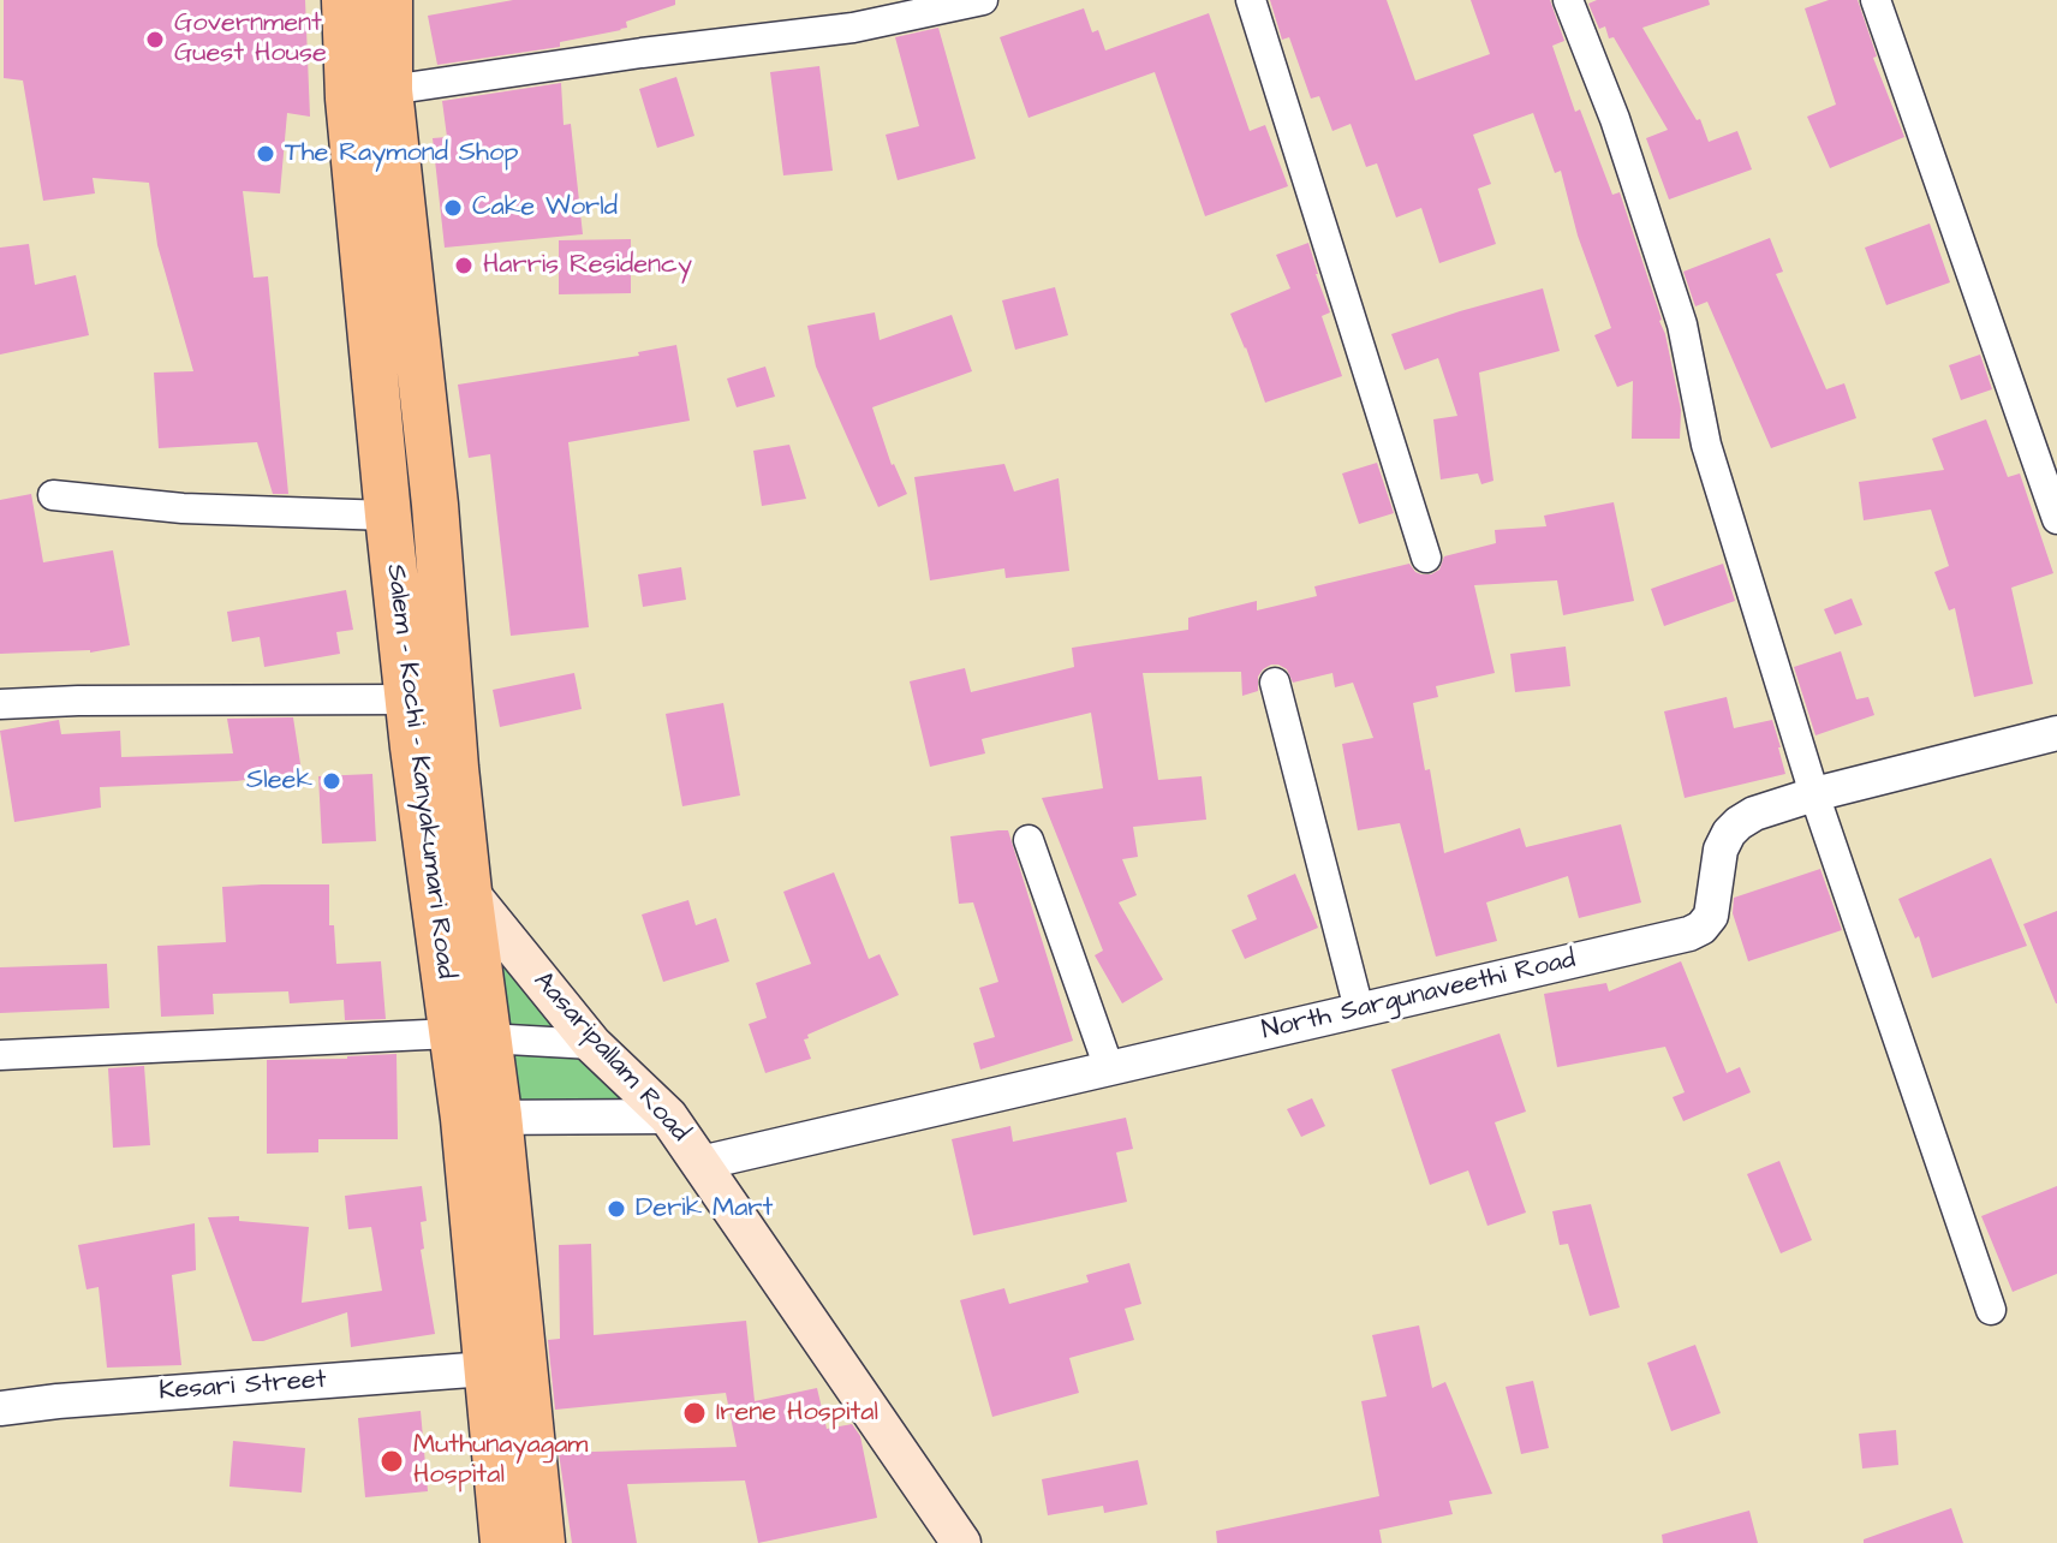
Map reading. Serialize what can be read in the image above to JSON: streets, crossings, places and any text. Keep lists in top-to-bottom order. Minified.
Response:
{"streets":{"highway":["Salem - Kochi - Kanyakumari Road"],"main road":["Aasaripallam Road"],"street":["North Sargunaveethi Road","Kesari Street"]},"crossings":[["Salem - Kochi - Kanyakumari Road","Aasaripallam Road"],["Salem - Kochi - Kanyakumari Road","Kesari Street"],["North Sargunaveethi Road","Aasaripallam Road"]],"places":["Government Guest House","The Raymond Shop","Cake World","Harris Residency","Sleek","Derik Mart","Irene Hospital","Muthunayagam Hospital"]}
